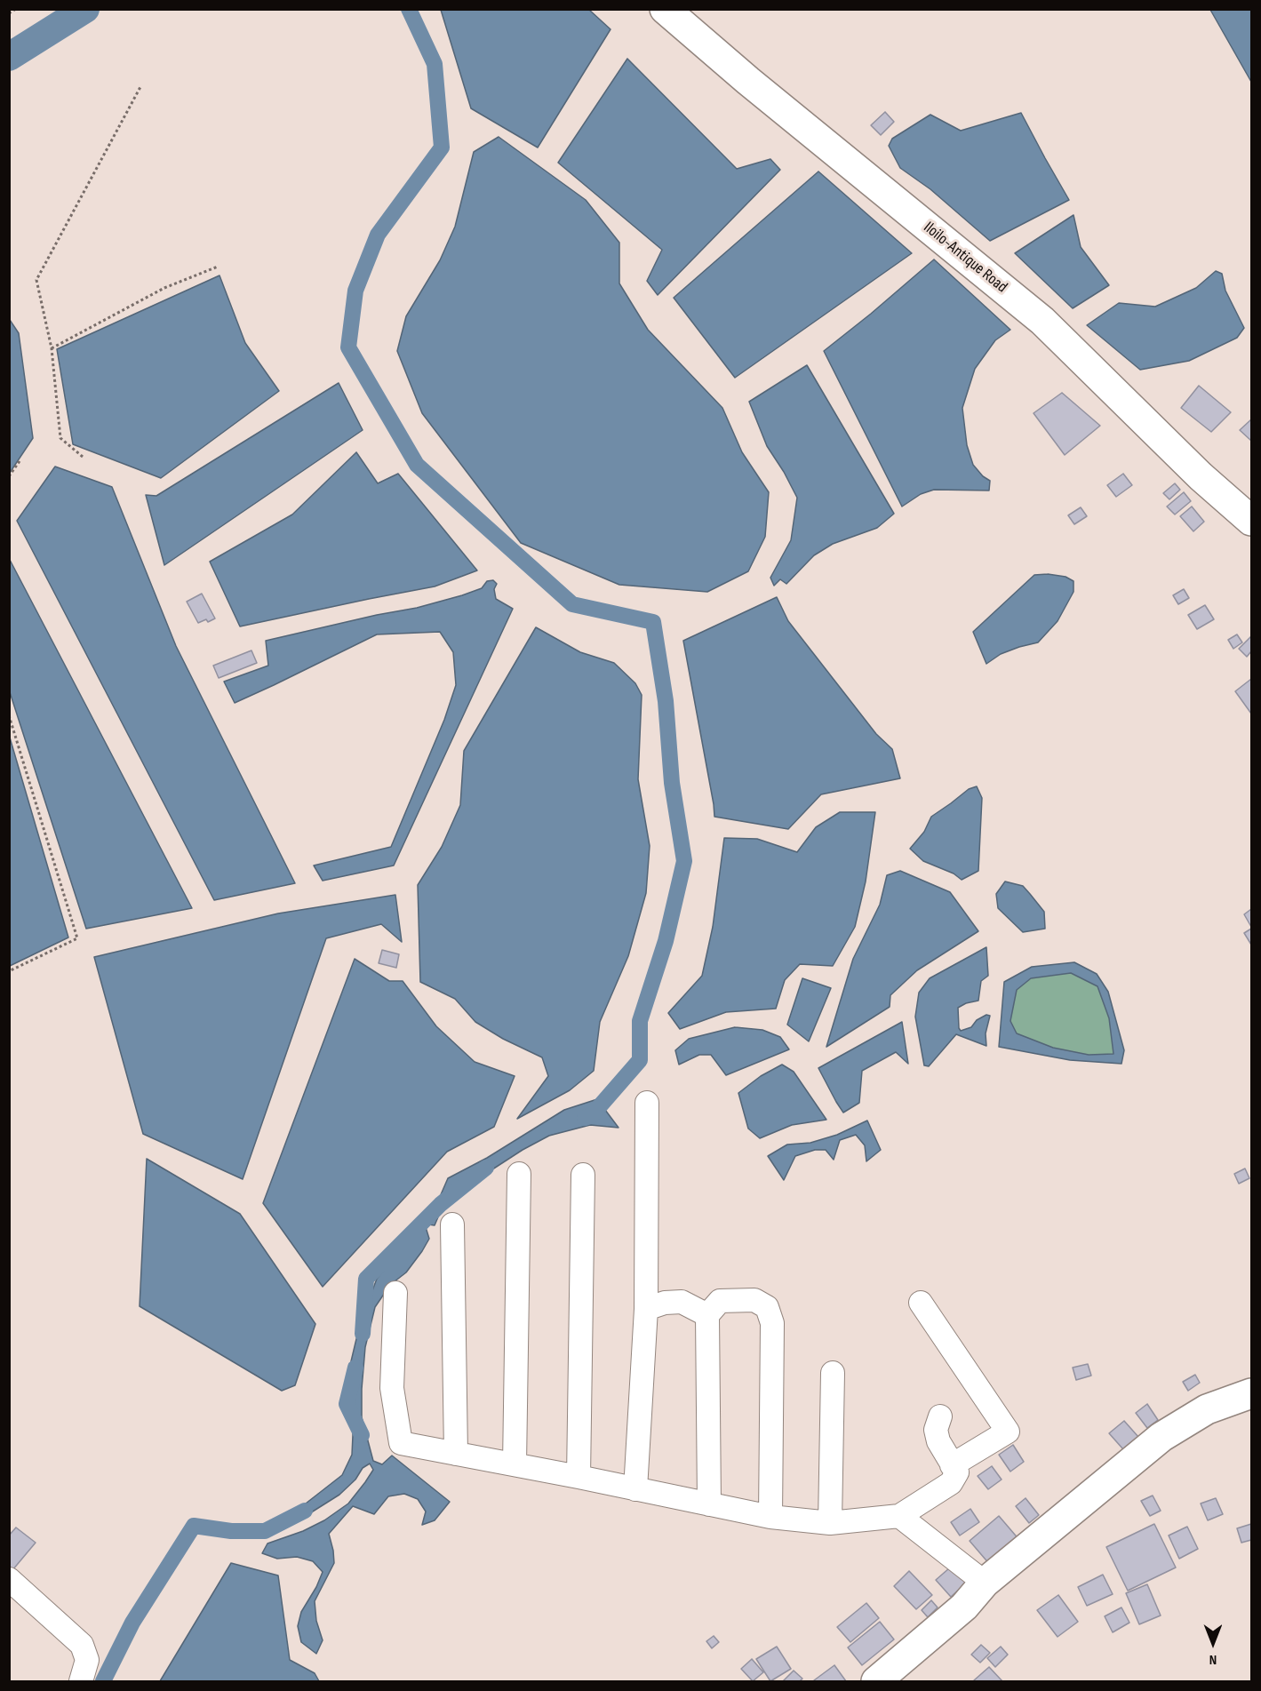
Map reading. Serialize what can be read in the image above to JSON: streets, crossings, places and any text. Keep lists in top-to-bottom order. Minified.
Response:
{"streets":{"main road":["Iloilo-Antique Road"]},"north":"bottom"}
